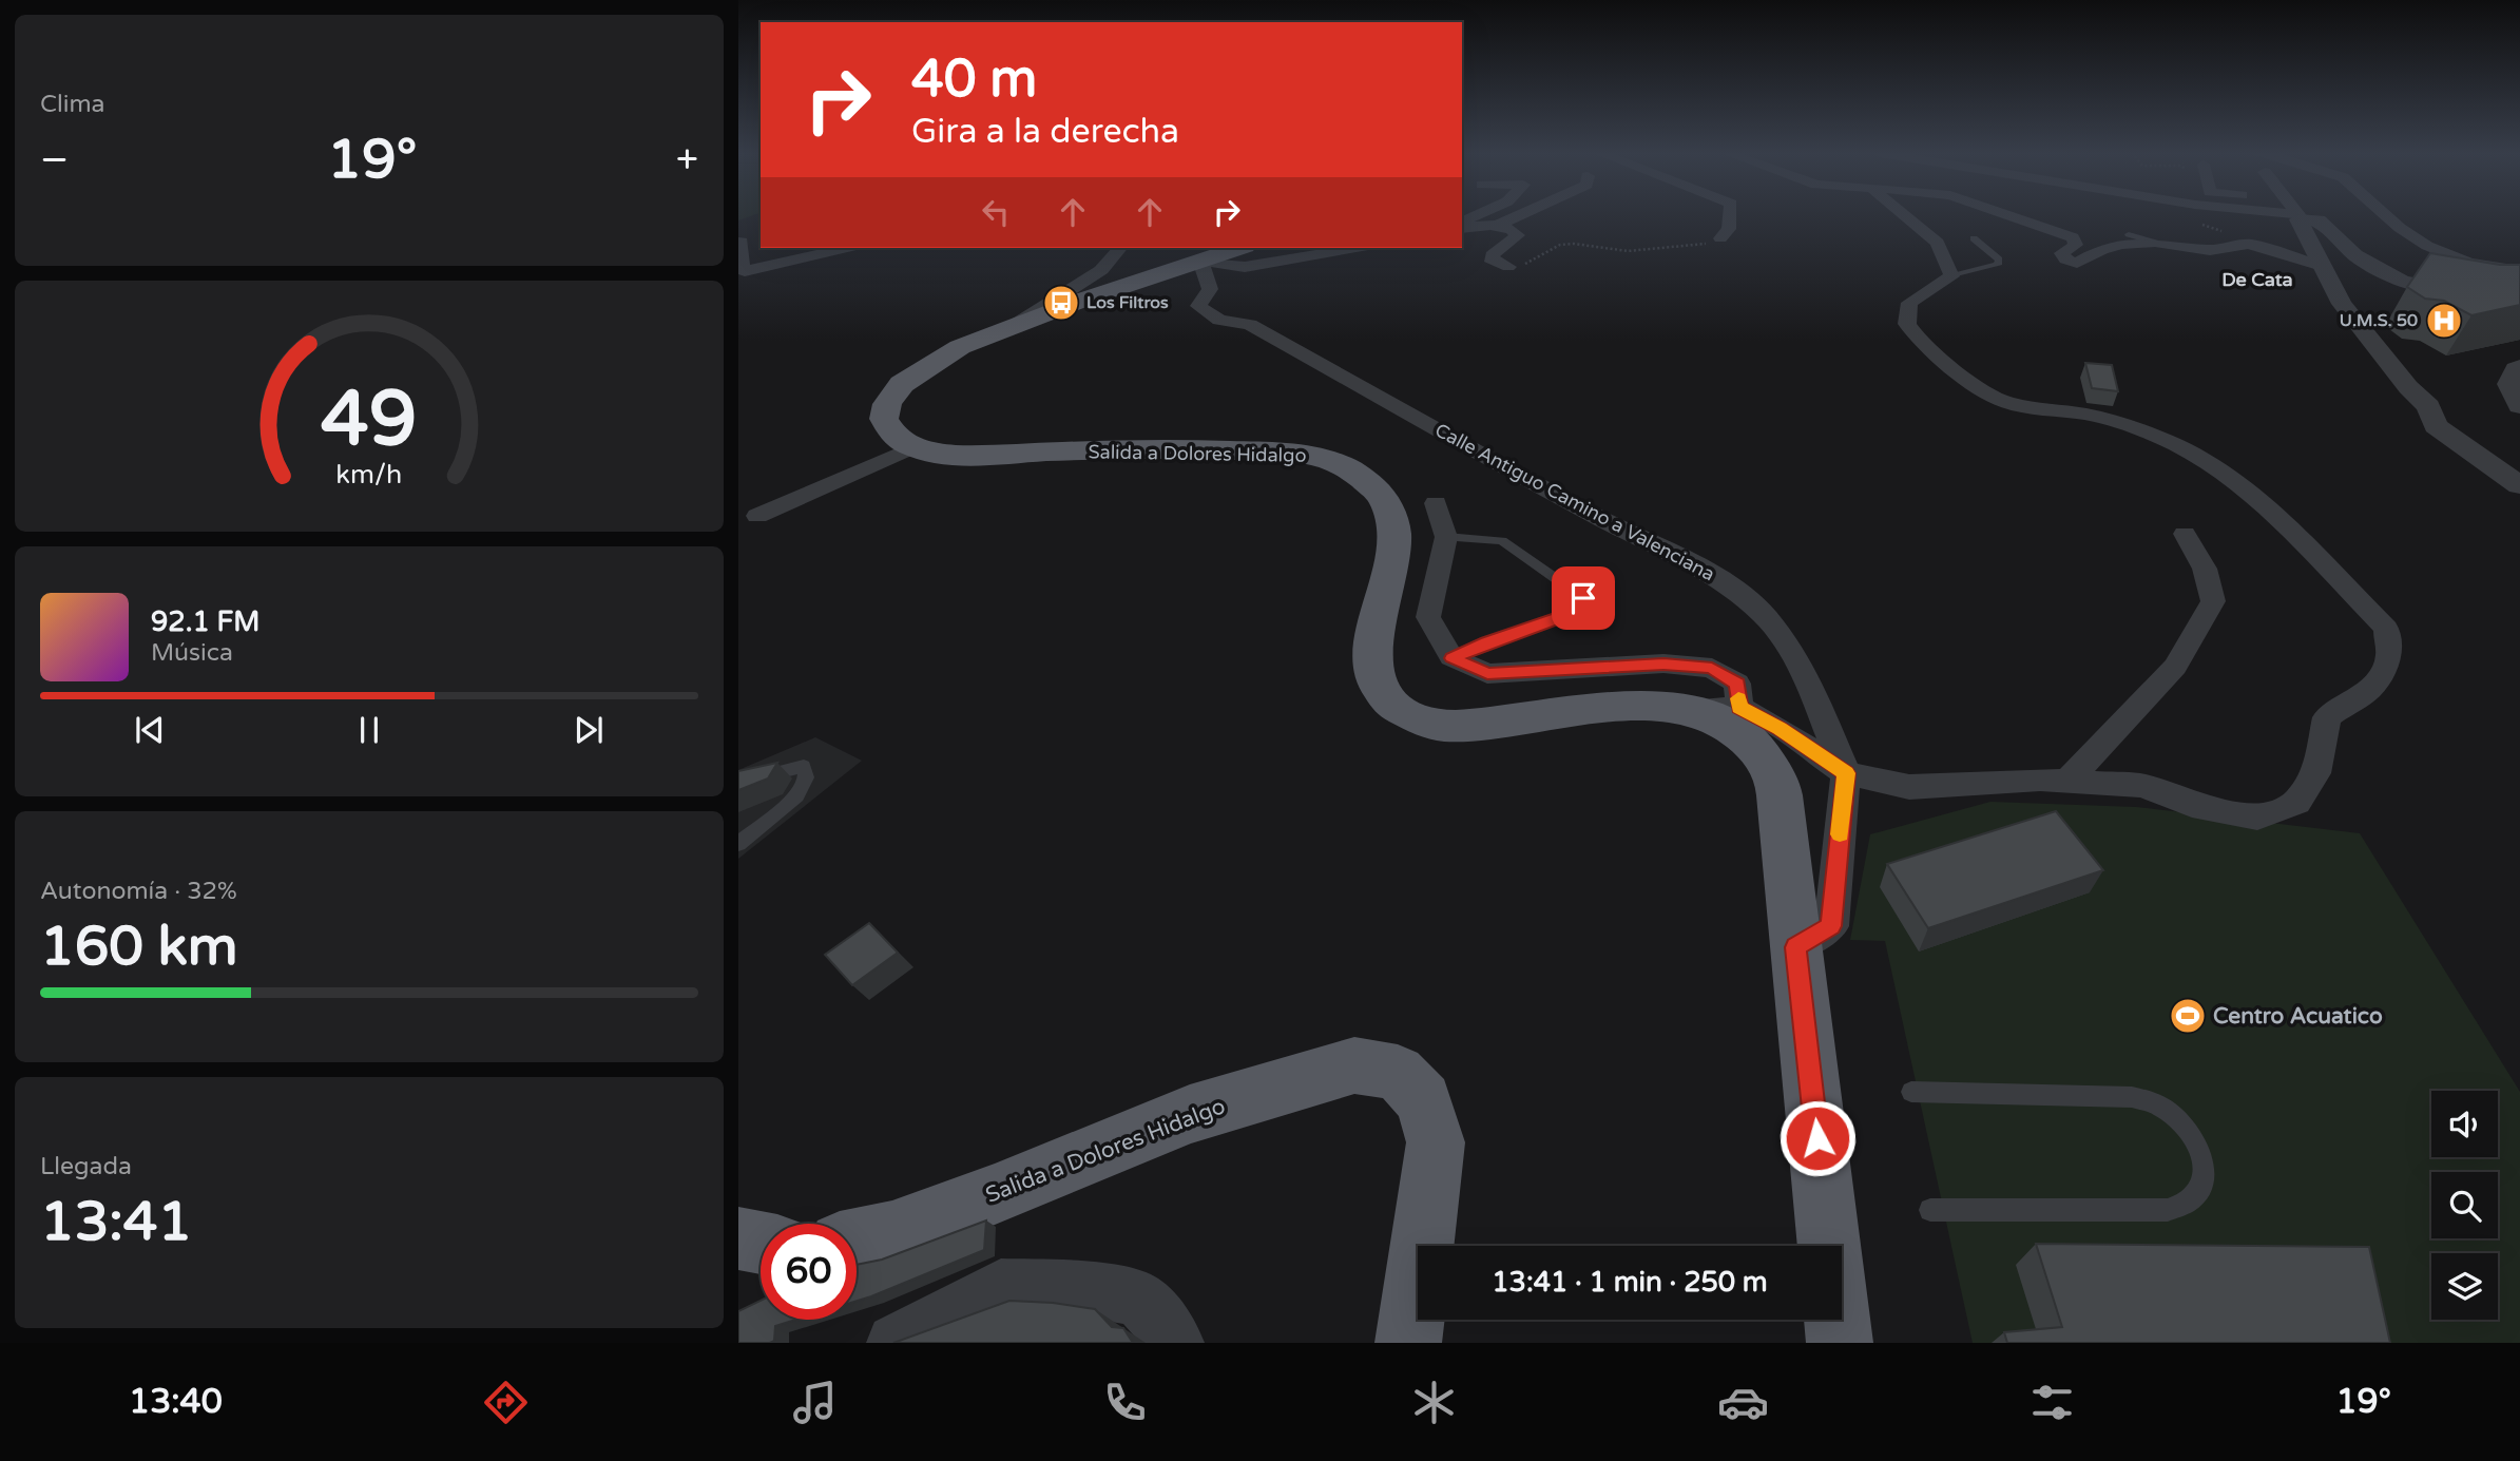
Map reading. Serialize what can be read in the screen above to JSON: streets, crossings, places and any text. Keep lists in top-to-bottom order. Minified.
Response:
{"streets":{"main road":["Salida a Dolores Hidalgo"],"street":["Calle Antiguo Camino a Valenciana"]},"crossings":[["Salida a Dolores Hidalgo","Calle Antiguo Camino a Valenciana"]],"districts":["De Cata"],"places":{"bus stop":["Los Filtros"],"hospital":["U.M.S. 50"],"sports":["Centro Acuatico"]},"page":{"tile":["Clima",["Autonomía · 32%","160 km"],["Llegada","13:41"]],"turn":["40 m","Gira a la derecha"],"heat":["−","19°","+"],"song":["92.1 FM","Música"],"limit":"60","trip":"13:41 · 1 min · 250 m","tabs":["13:40","19°"],"gauge":["49","km/h"]}}
